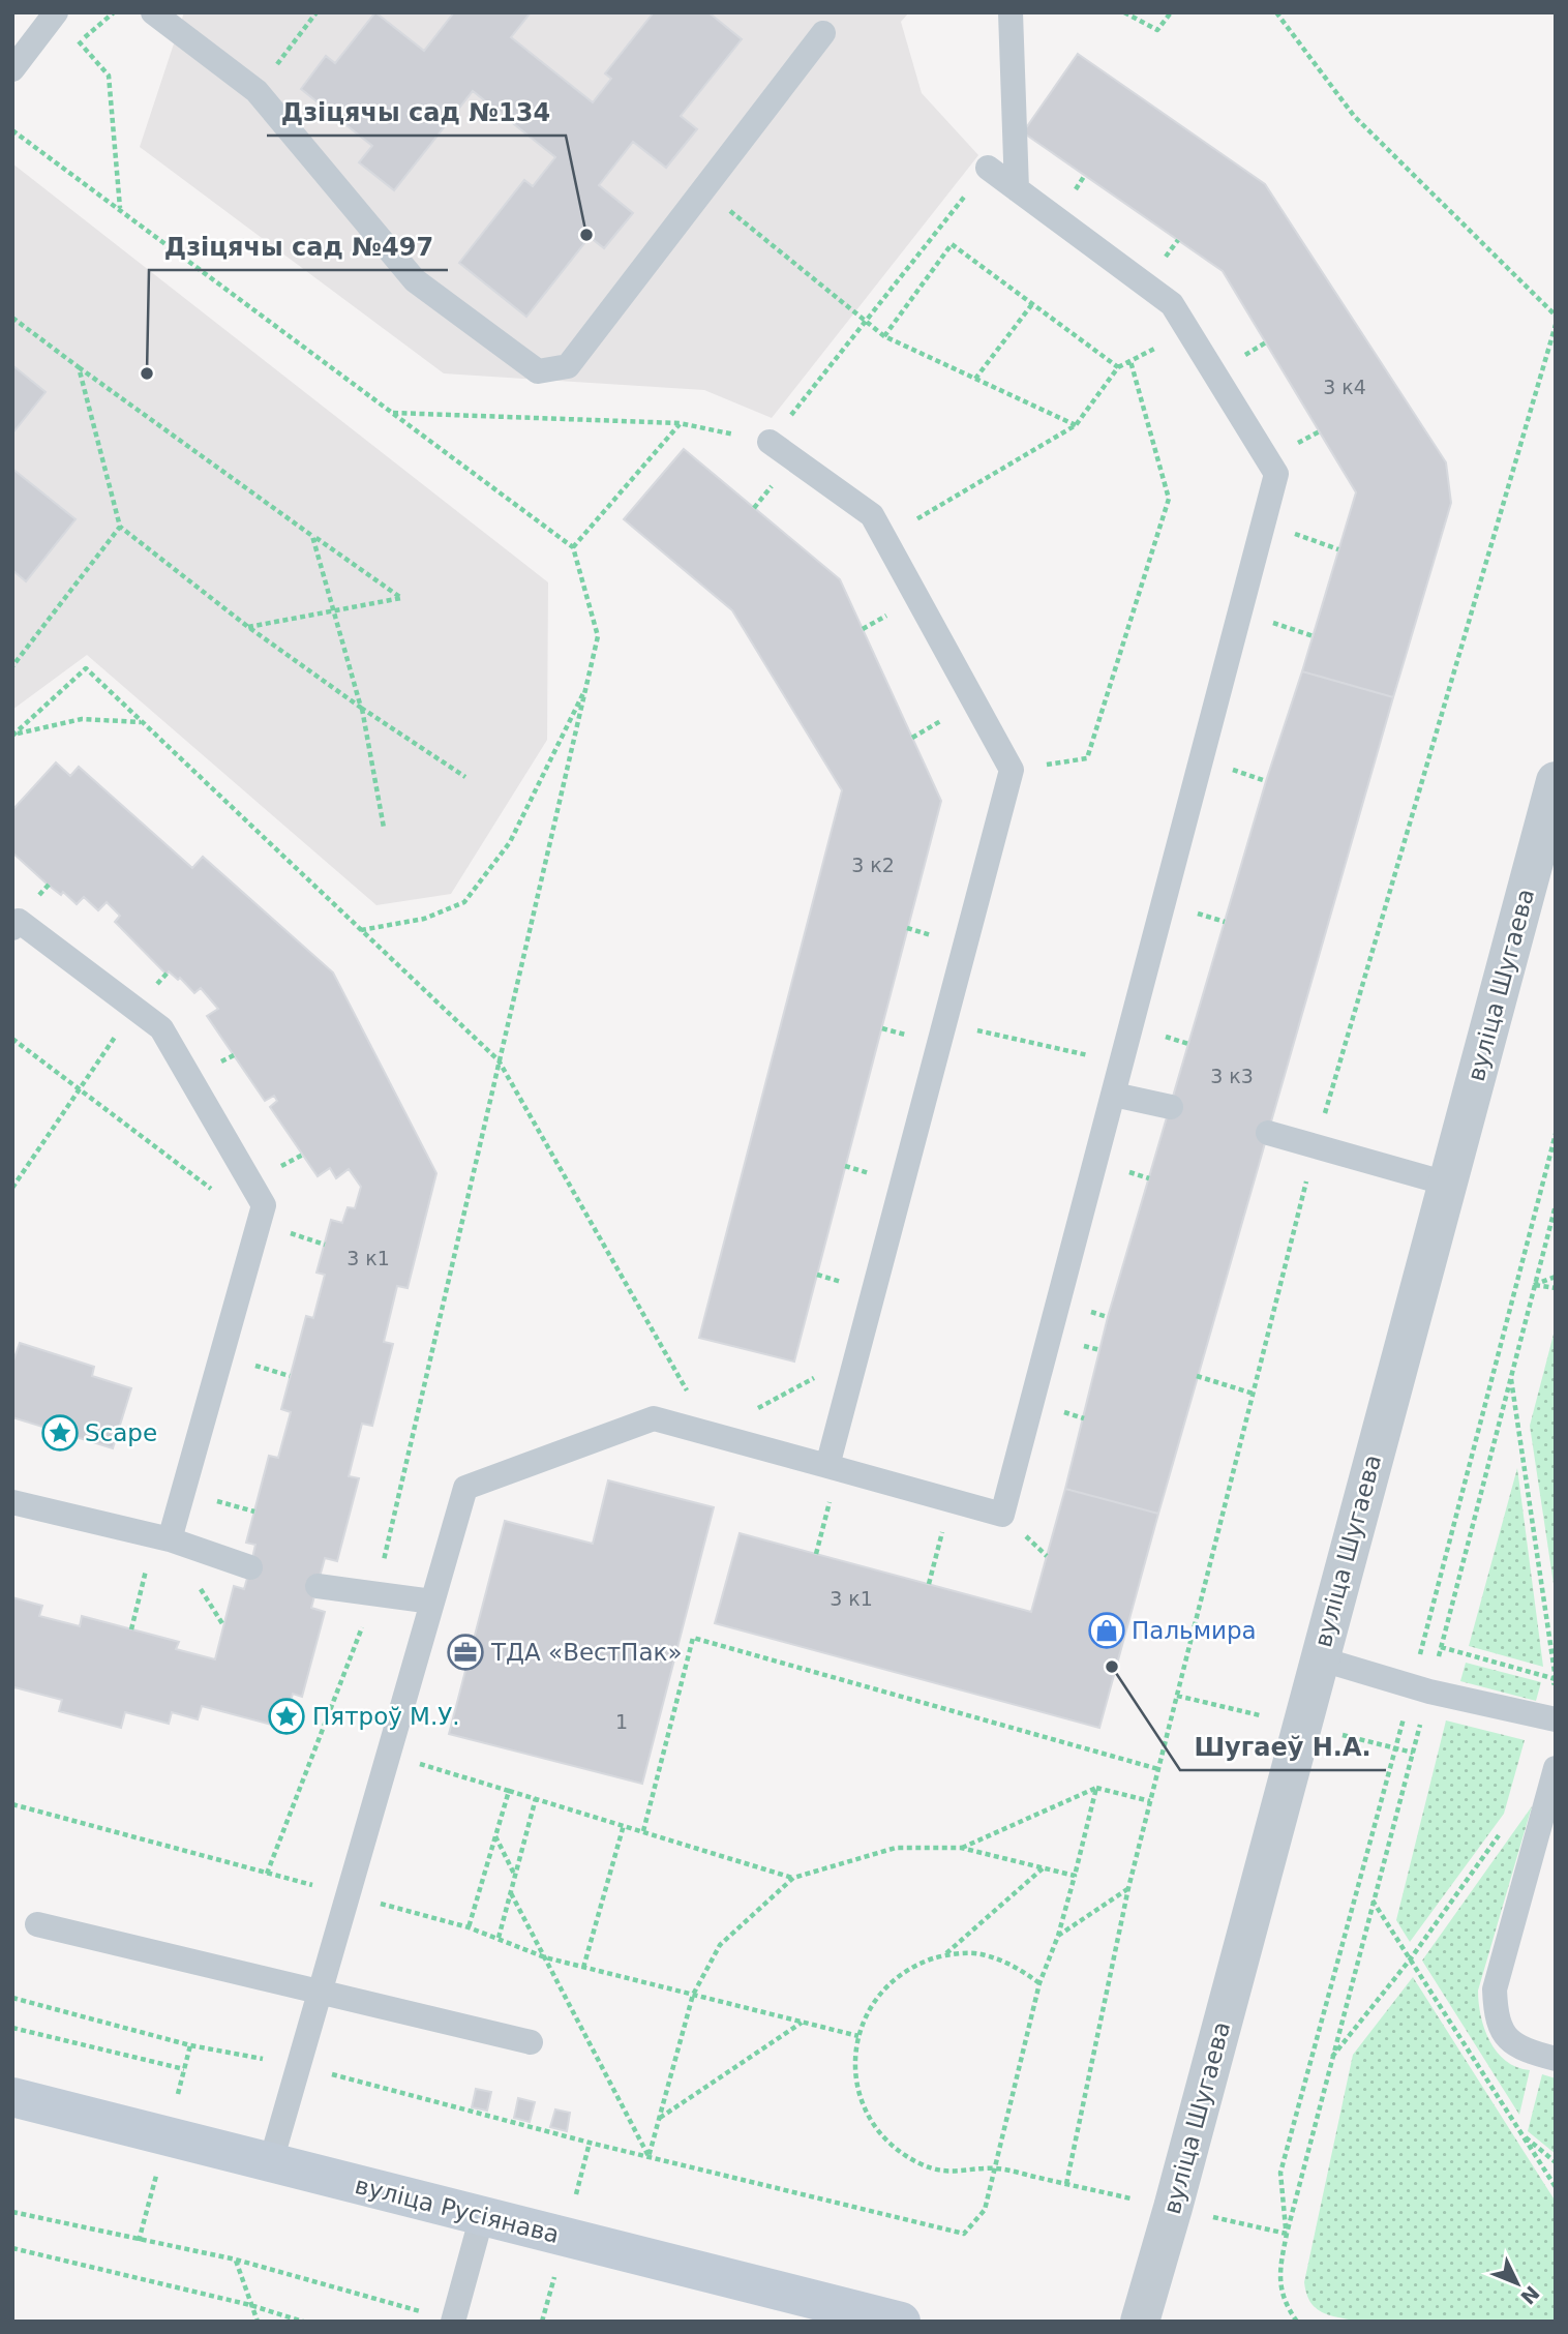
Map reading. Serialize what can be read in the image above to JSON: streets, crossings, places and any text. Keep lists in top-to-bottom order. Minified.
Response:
{"streets":{"main road":["вуліца Русіянава"],"street":["вуліца Шугаева"]},"places":{"other":["Дзіцячы сад №134","Дзіцячы сад №497","Шугаеў Н.А."],"place":["Scape","Пятроў М.У."],"shop":["Пальмира"],"office":["ТДА «ВестПак»"]},"house_numbers":["3 к4","3 к2","3 к3","3 к1","3 к1","1"],"north":"bottom right"}
